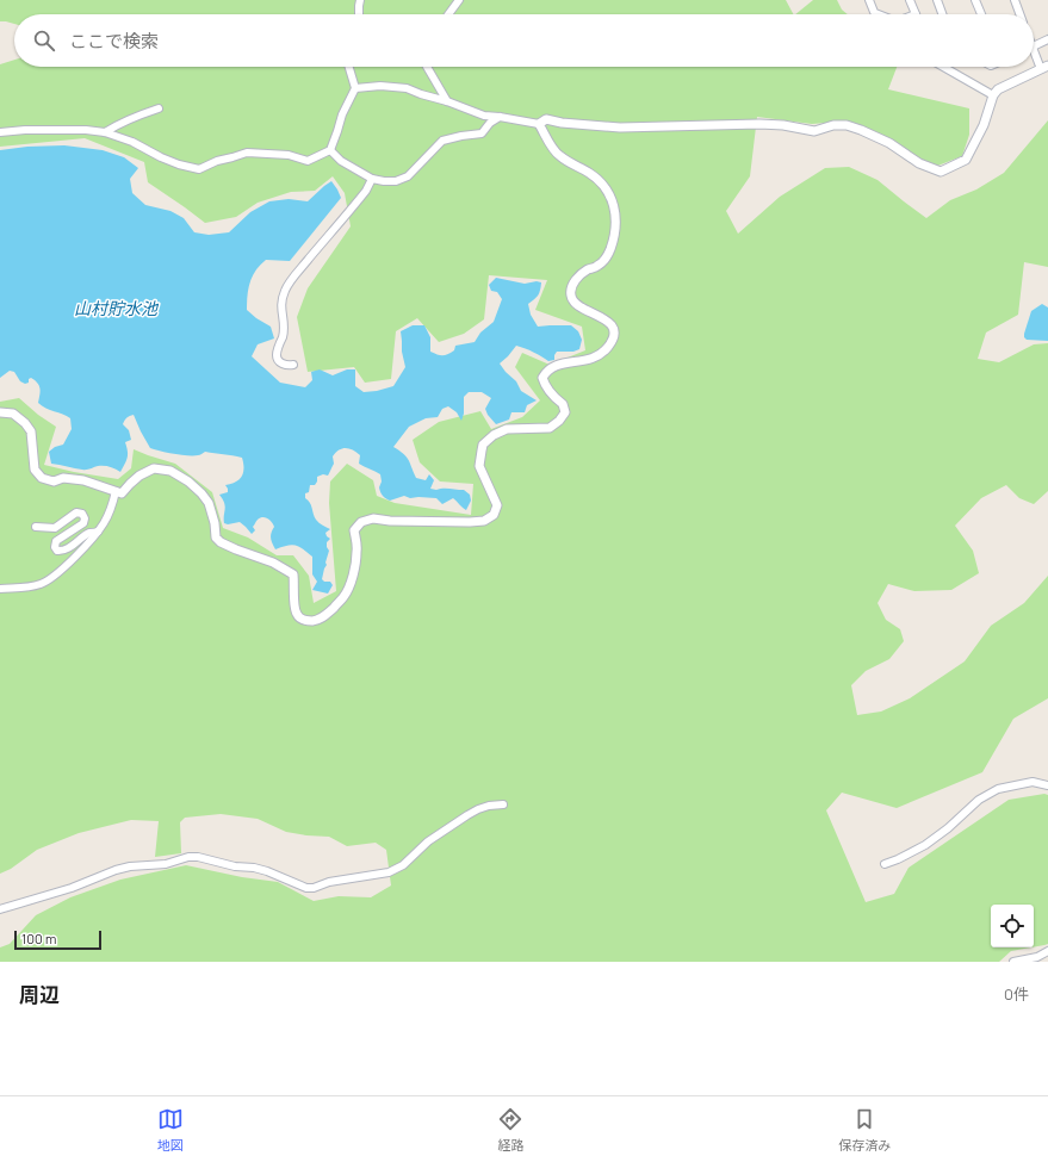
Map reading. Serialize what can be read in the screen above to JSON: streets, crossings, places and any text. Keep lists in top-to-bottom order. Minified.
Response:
{"water":["山村貯水池"],"scale_bar":"100 m","page":{"search":"ここで検索","scale":"100 m","heading":["周辺","0件"],"nav":["地図","経路","保存済み"]}}
